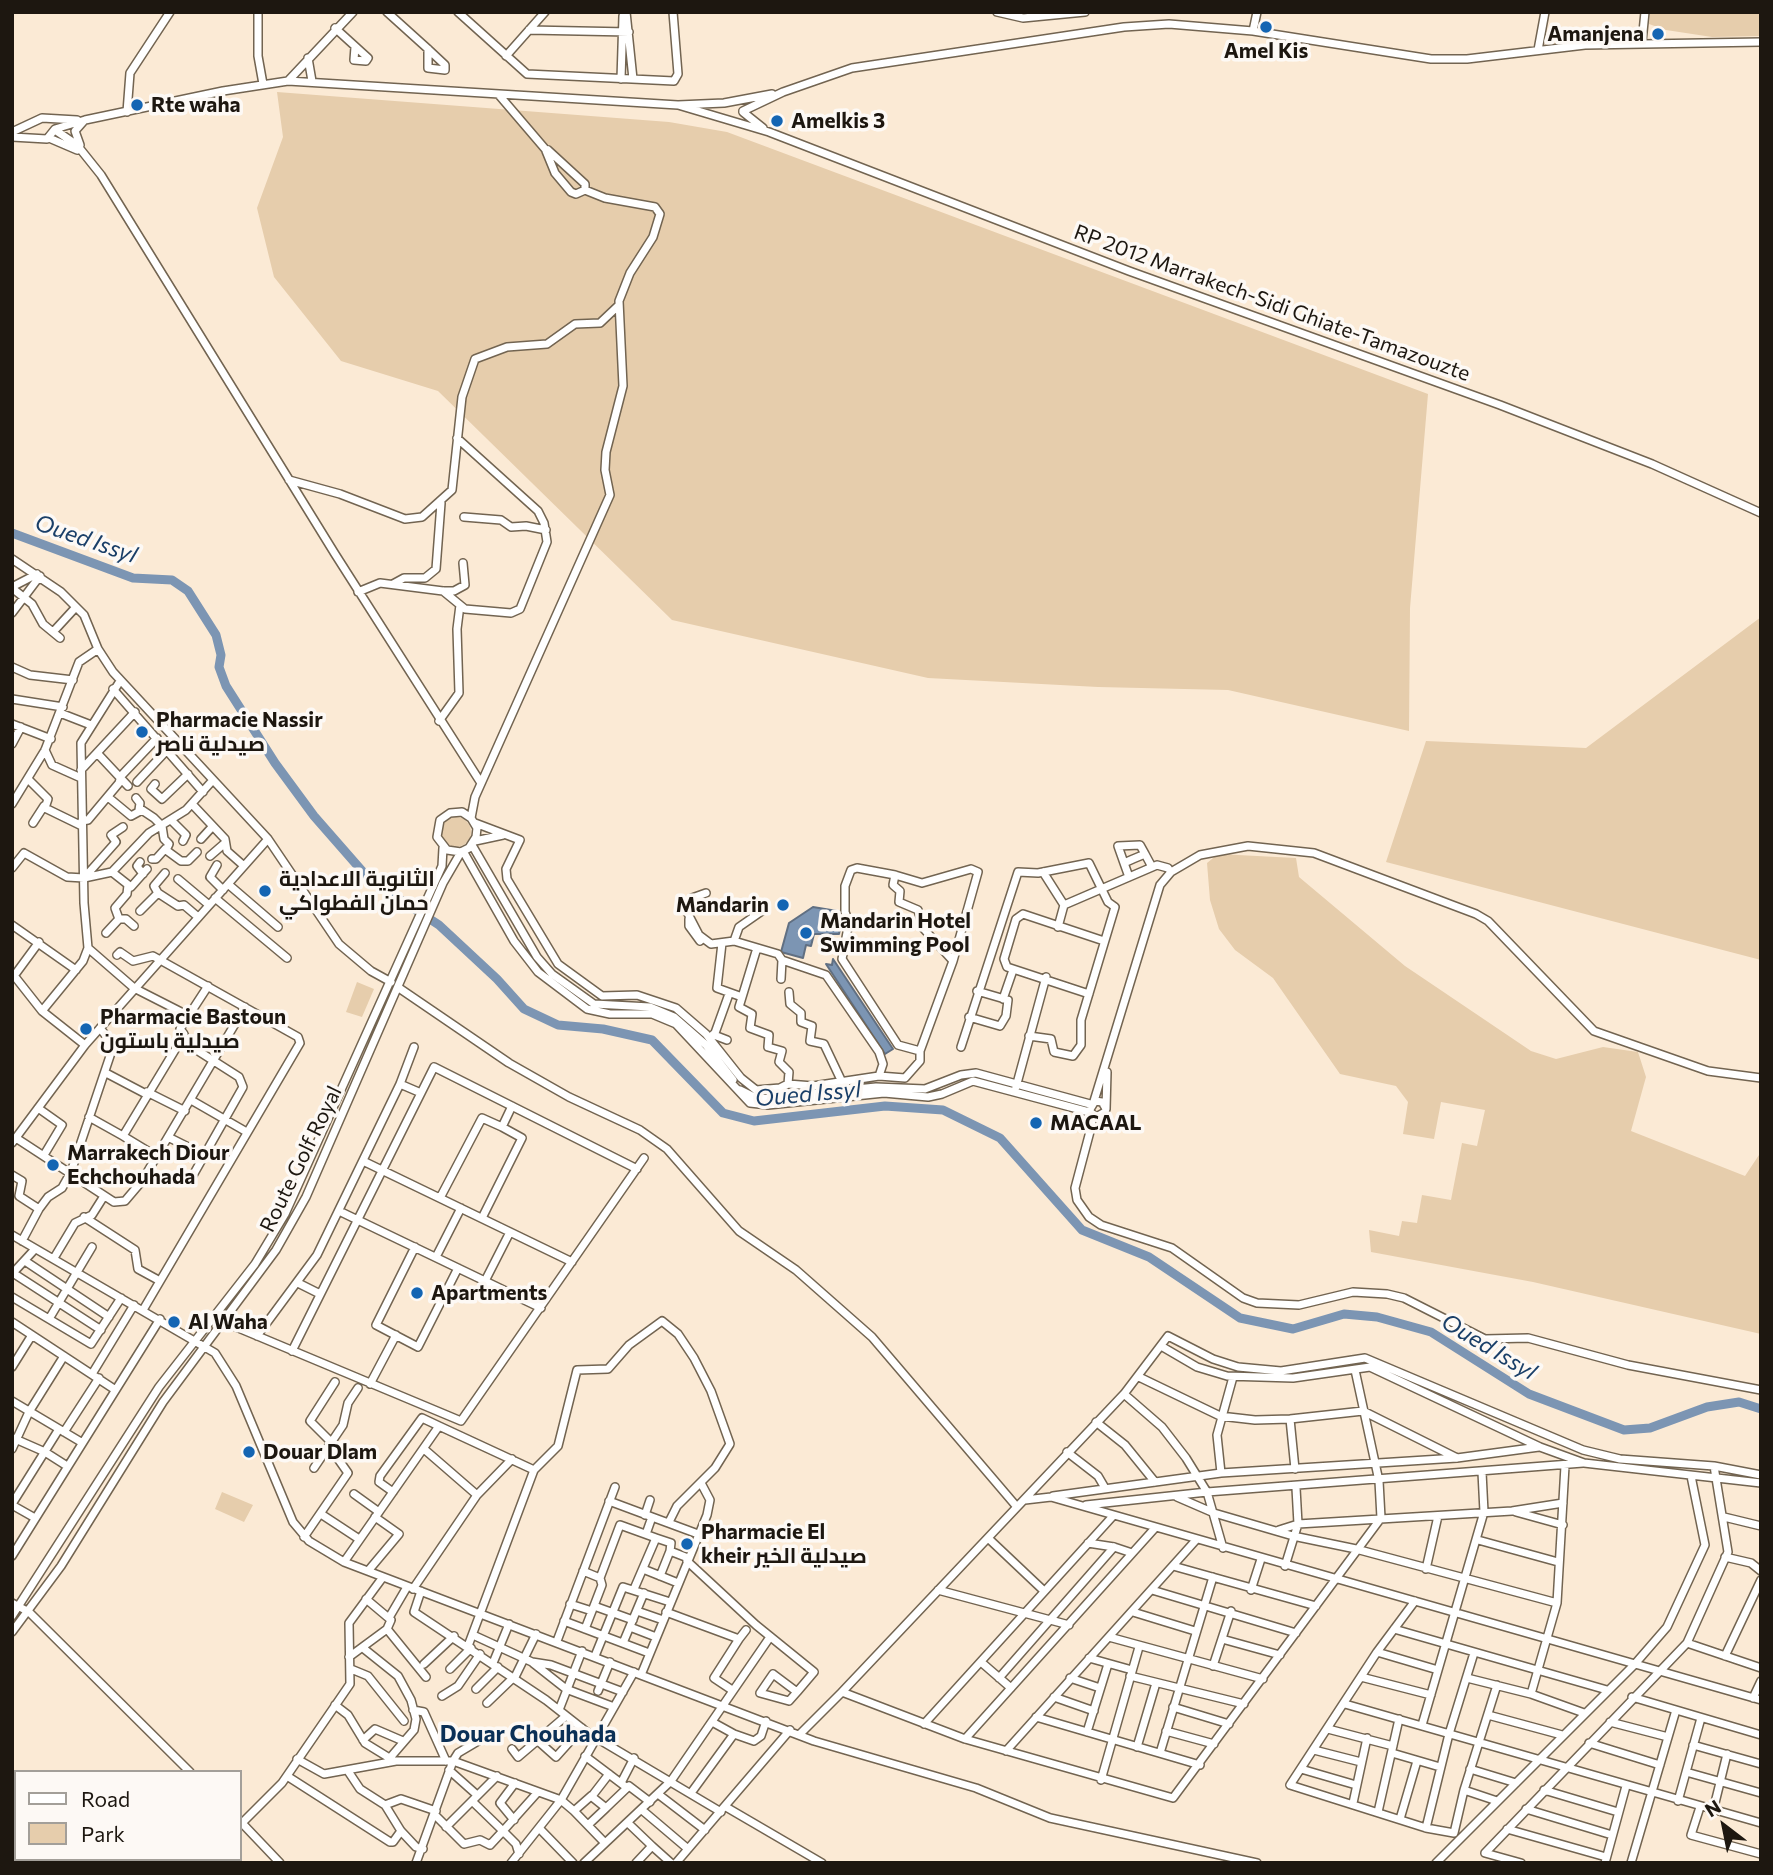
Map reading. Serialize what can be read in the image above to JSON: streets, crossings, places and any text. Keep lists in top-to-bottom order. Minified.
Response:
{"streets":{"street":["RP 2012 Marrakech-Sidi Ghiate-Tamazouzte","Route Golf Royal"]},"districts":["Douar Chouhada"],"water":["Oued Issyl"],"places":["Amel Kis","Amanjena","Rte waha","Amelkis 3","Pharmacie Nassir صيدلية ناصر","الثانوية الاعدادية حمان الفطواكي","Mandarin","Mandarin Hotel Swimming Pool","Pharmacie Bastoun صيدلية باستون","MACAAL","Marrakech Diour Echchouhada","Apartments","Al Waha","Douar Dlam","Pharmacie El kheir صيدلية الخير"],"legend":["Road","Park"],"north":"top left"}
